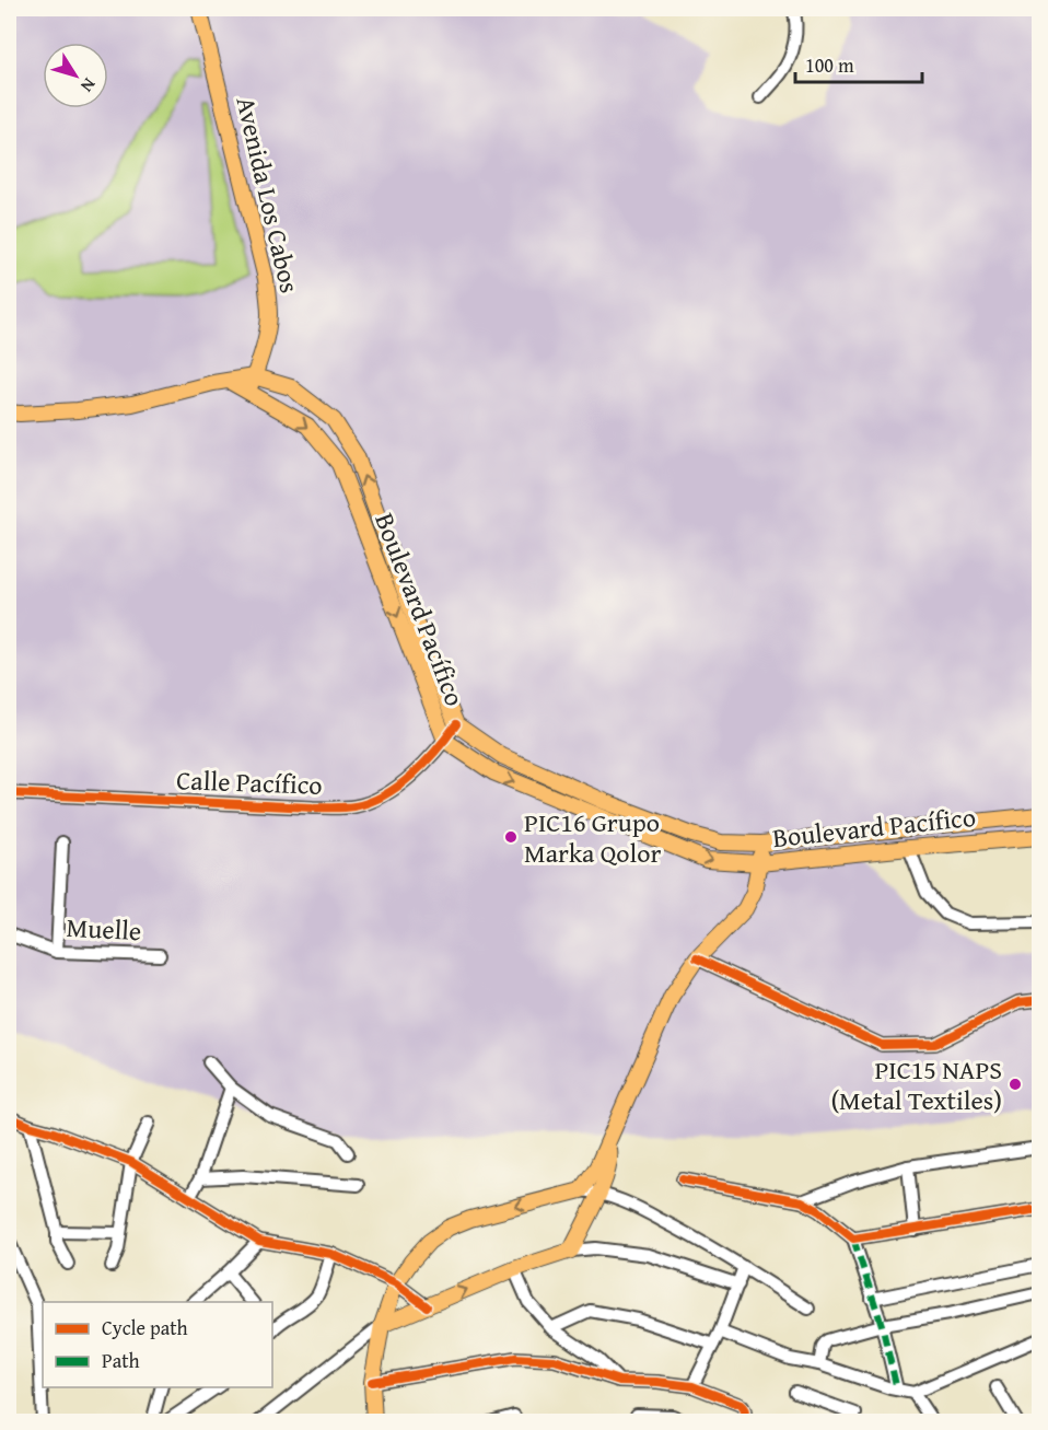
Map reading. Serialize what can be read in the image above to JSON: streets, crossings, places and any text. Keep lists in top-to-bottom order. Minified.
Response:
{"streets":{"main road":["Avenida Los Cabos","Boulevard Pacífico"],"street":["Calle Pacífico","Muelle"]},"crossings":[["Avenida Los Cabos","Boulevard Pacífico"],["Boulevard Pacífico","Calle Pacífico"]],"places":["PIC16 Grupo Marka Qolor","PIC15 NAPS (Metal Textiles)"],"legend":["Cycle path","Path"],"scale_bar":"100 m","north":"bottom right"}
